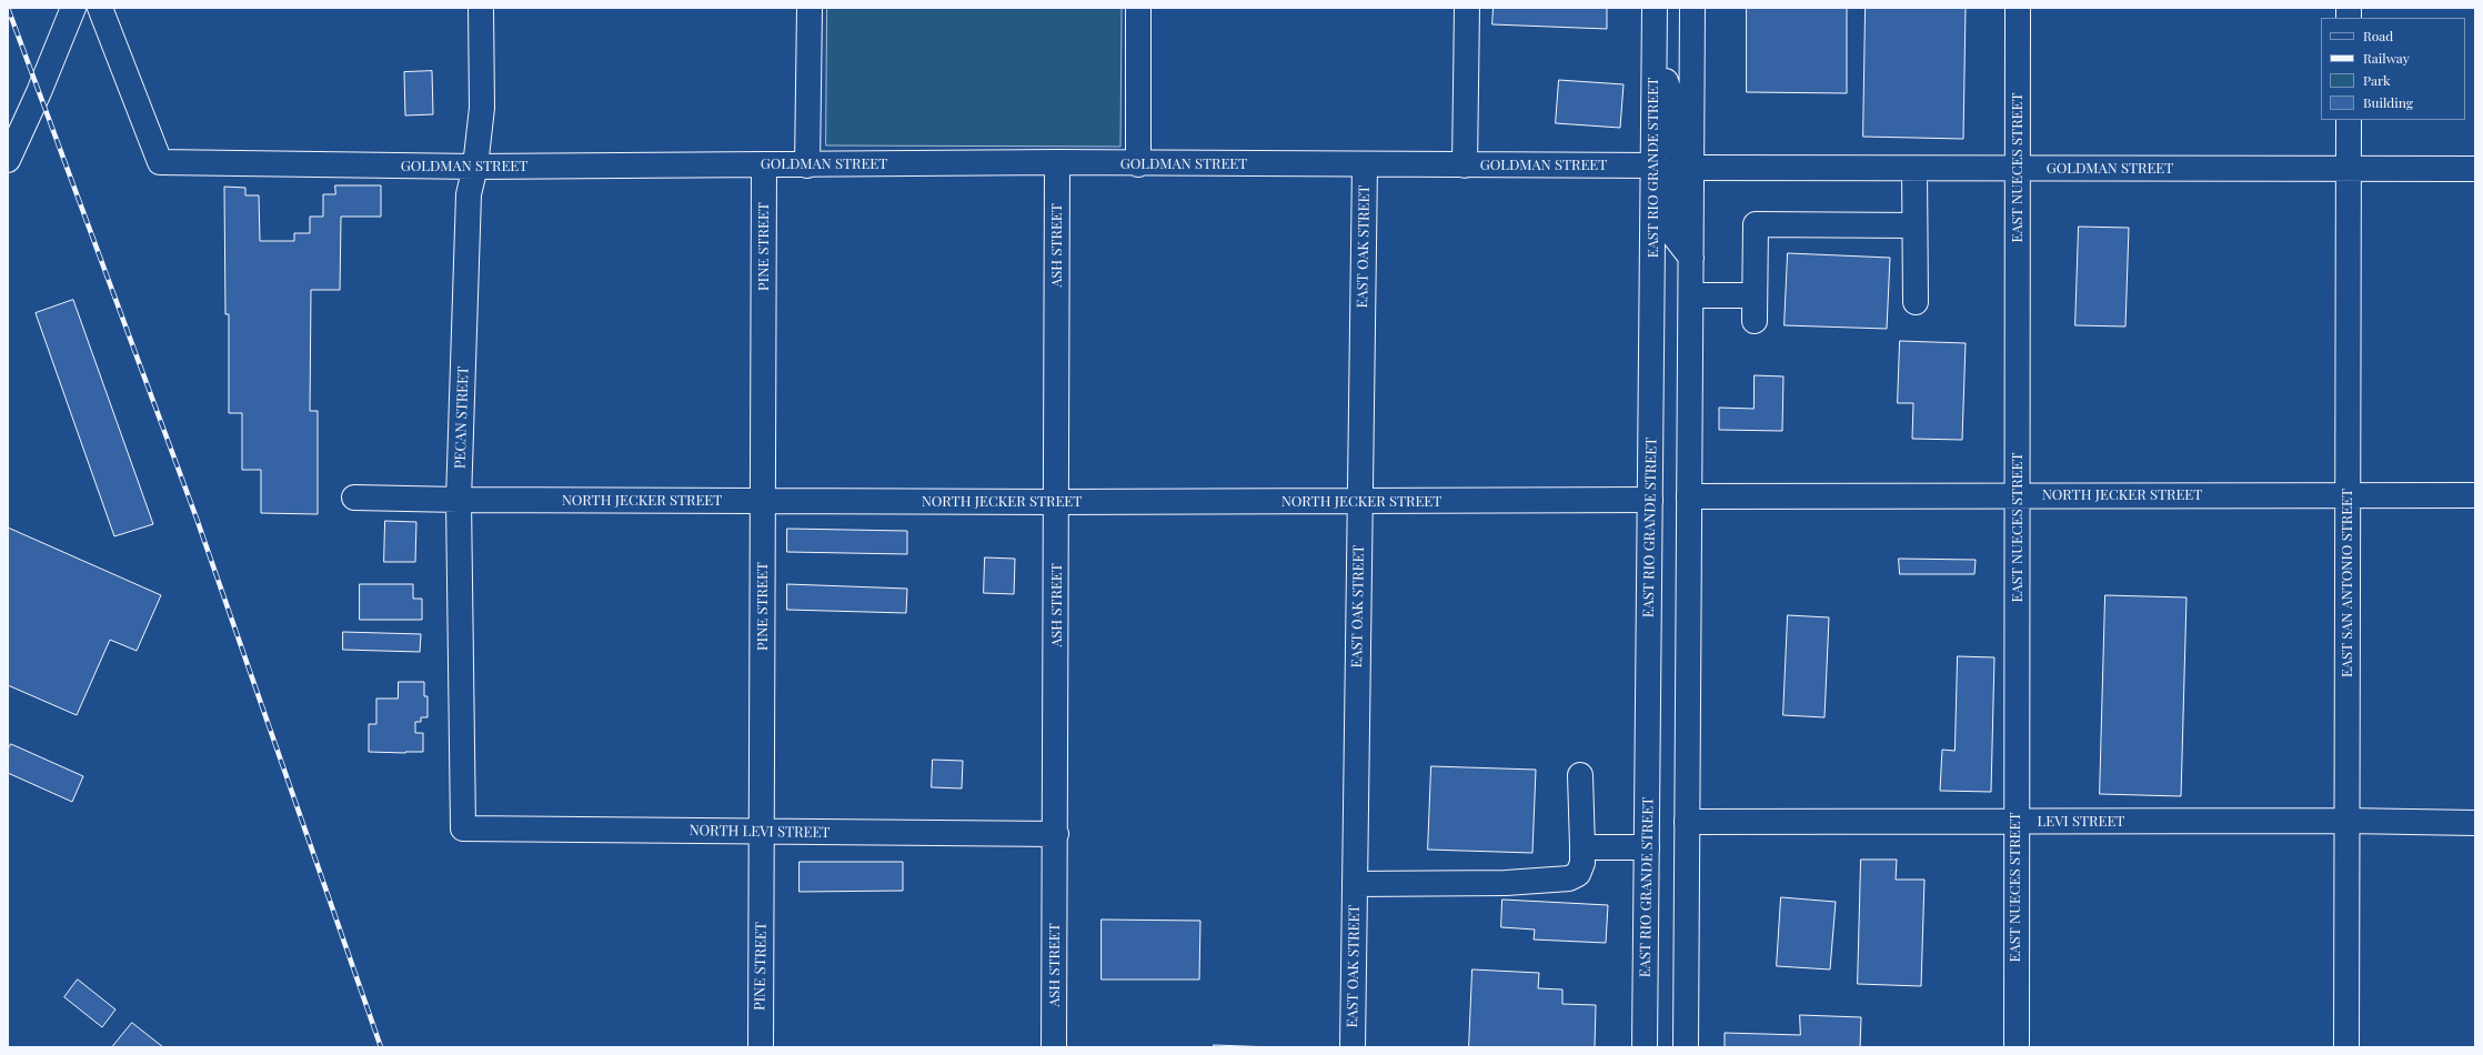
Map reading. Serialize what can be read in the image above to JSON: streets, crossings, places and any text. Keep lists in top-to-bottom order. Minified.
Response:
{"streets":{"street":["GOLDMAN STREET","EAST RIO GRANDE STREET","EAST NUECES STREET","ASH STREET","PINE STREET","EAST OAK STREET","PECAN STREET","NORTH JECKER STREET","EAST SAN ANTONIO STREET","LEVI STREET","NORTH LEVI STREET"]},"crossings":[["GOLDMAN STREET","EAST RIO GRANDE STREET"],["GOLDMAN STREET","EAST NUECES STREET"],["GOLDMAN STREET","ASH STREET"],["GOLDMAN STREET","PINE STREET"],["GOLDMAN STREET","EAST OAK STREET"],["GOLDMAN STREET","PECAN STREET"],["GOLDMAN STREET","EAST SAN ANTONIO STREET"],["EAST RIO GRANDE STREET","NORTH JECKER STREET"],["EAST NUECES STREET","NORTH JECKER STREET"],["EAST NUECES STREET","LEVI STREET"],["ASH STREET","NORTH JECKER STREET"],["ASH STREET","NORTH LEVI STREET"],["PINE STREET","NORTH JECKER STREET"],["PINE STREET","NORTH LEVI STREET"],["EAST OAK STREET","NORTH JECKER STREET"],["PECAN STREET","NORTH JECKER STREET"],["PECAN STREET","NORTH LEVI STREET"],["NORTH JECKER STREET","EAST SAN ANTONIO STREET"],["EAST SAN ANTONIO STREET","LEVI STREET"]],"legend":["Road","Railway","Park","Building"]}
